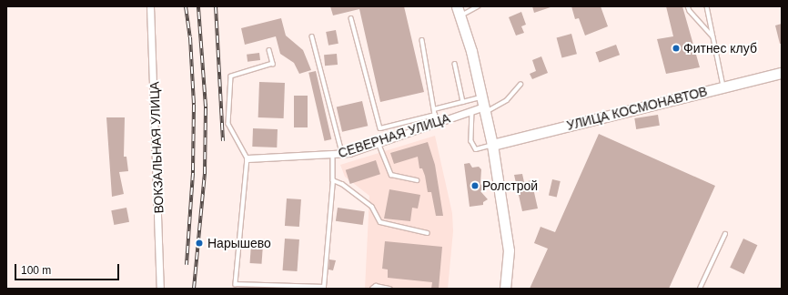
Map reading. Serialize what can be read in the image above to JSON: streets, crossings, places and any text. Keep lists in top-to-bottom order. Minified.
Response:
{"streets":{"main road":["УЛИЦА КОСМОНАВТОВ"],"street":["СЕВЕРНАЯ УЛИЦА","ВОКЗАЛЬНАЯ УЛИЦА"]},"places":["Фитнес клуб","Ролстрой","Нарышево"],"scale_bar":"100 m"}
